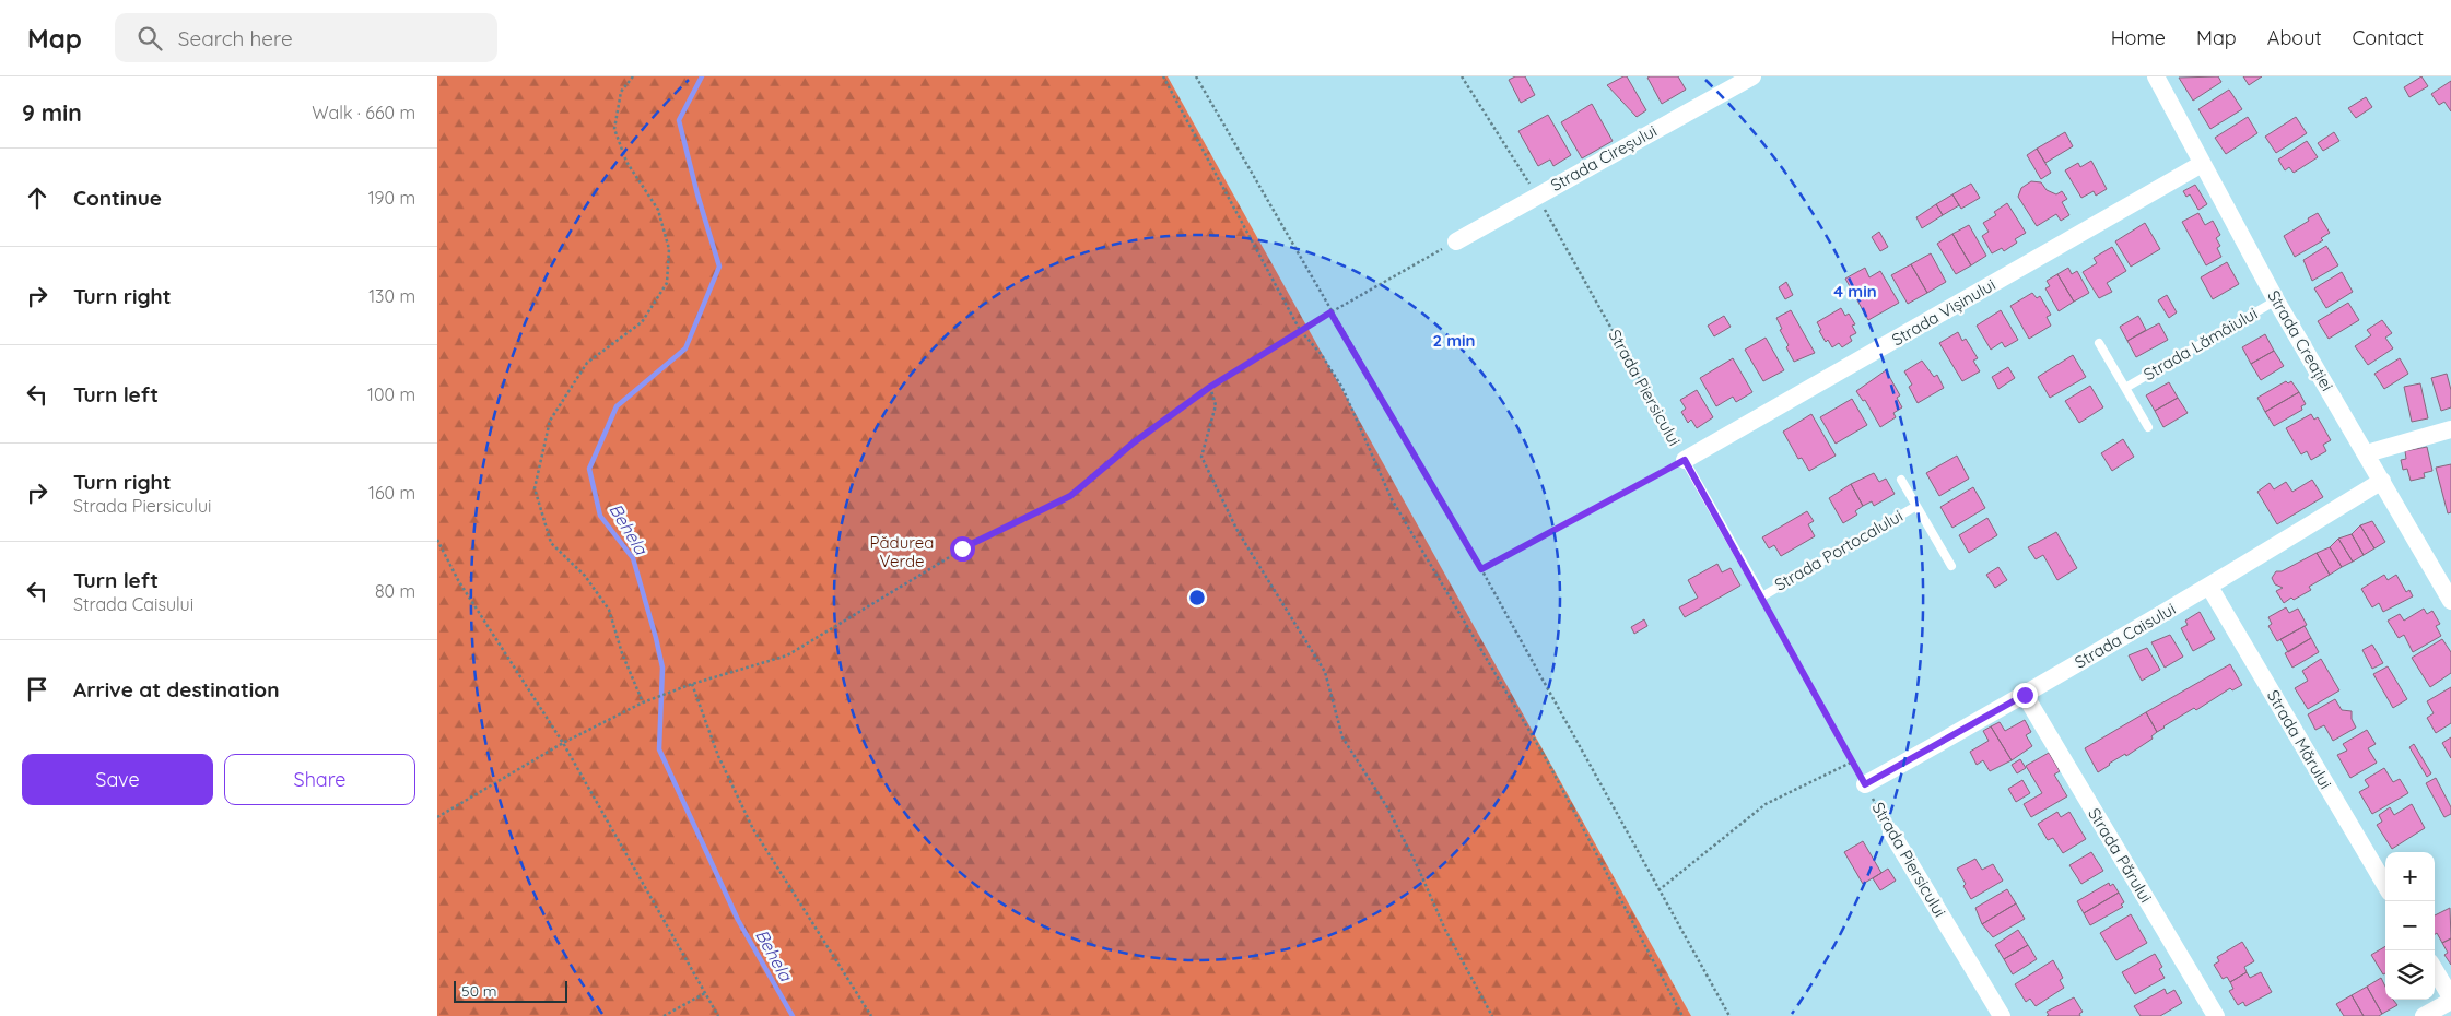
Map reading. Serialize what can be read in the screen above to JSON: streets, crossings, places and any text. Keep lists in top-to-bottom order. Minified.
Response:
{"streets":{"street":["Strada Cireșului","Strada Vișinului","Strada Creației","Strada Piersicului","Strada Caisului","Strada Mărului","Strada Părului"],"lane":["Strada Lămâiului","Strada Portocalului"]},"crossings":[["Strada Cireșului","Strada Piersicului"],["Strada Vișinului","Strada Creației"],["Strada Vișinului","Strada Piersicului"],["Strada Creației","Strada Lămâiului"],["Strada Creației","Strada Caisului"],["Strada Piersicului","Strada Portocalului"],["Strada Piersicului","Strada Caisului"],["Strada Caisului","Strada Mărului"],["Strada Caisului","Strada Părului"]],"water":["Behela"],"parks":["Pădurea Verde"],"scale_bar":"50 m","page":{"header":"Map","search":"Search here","nav":["Home","Map","About","Contact"],"heading":["9 min","Walk · 660 m"],"list":[["Continue","190 m"],["Turn right","130 m"],["Turn left","100 m"],["Turn right","Strada Piersicului","160 m"],["Turn left","Strada Caisului","80 m"],"Arrive at destination"],"buttons":["Save","Share"],"map_buttons":["+","−"],"scale":"50 m"},"rings":["4 min","2 min"]}
